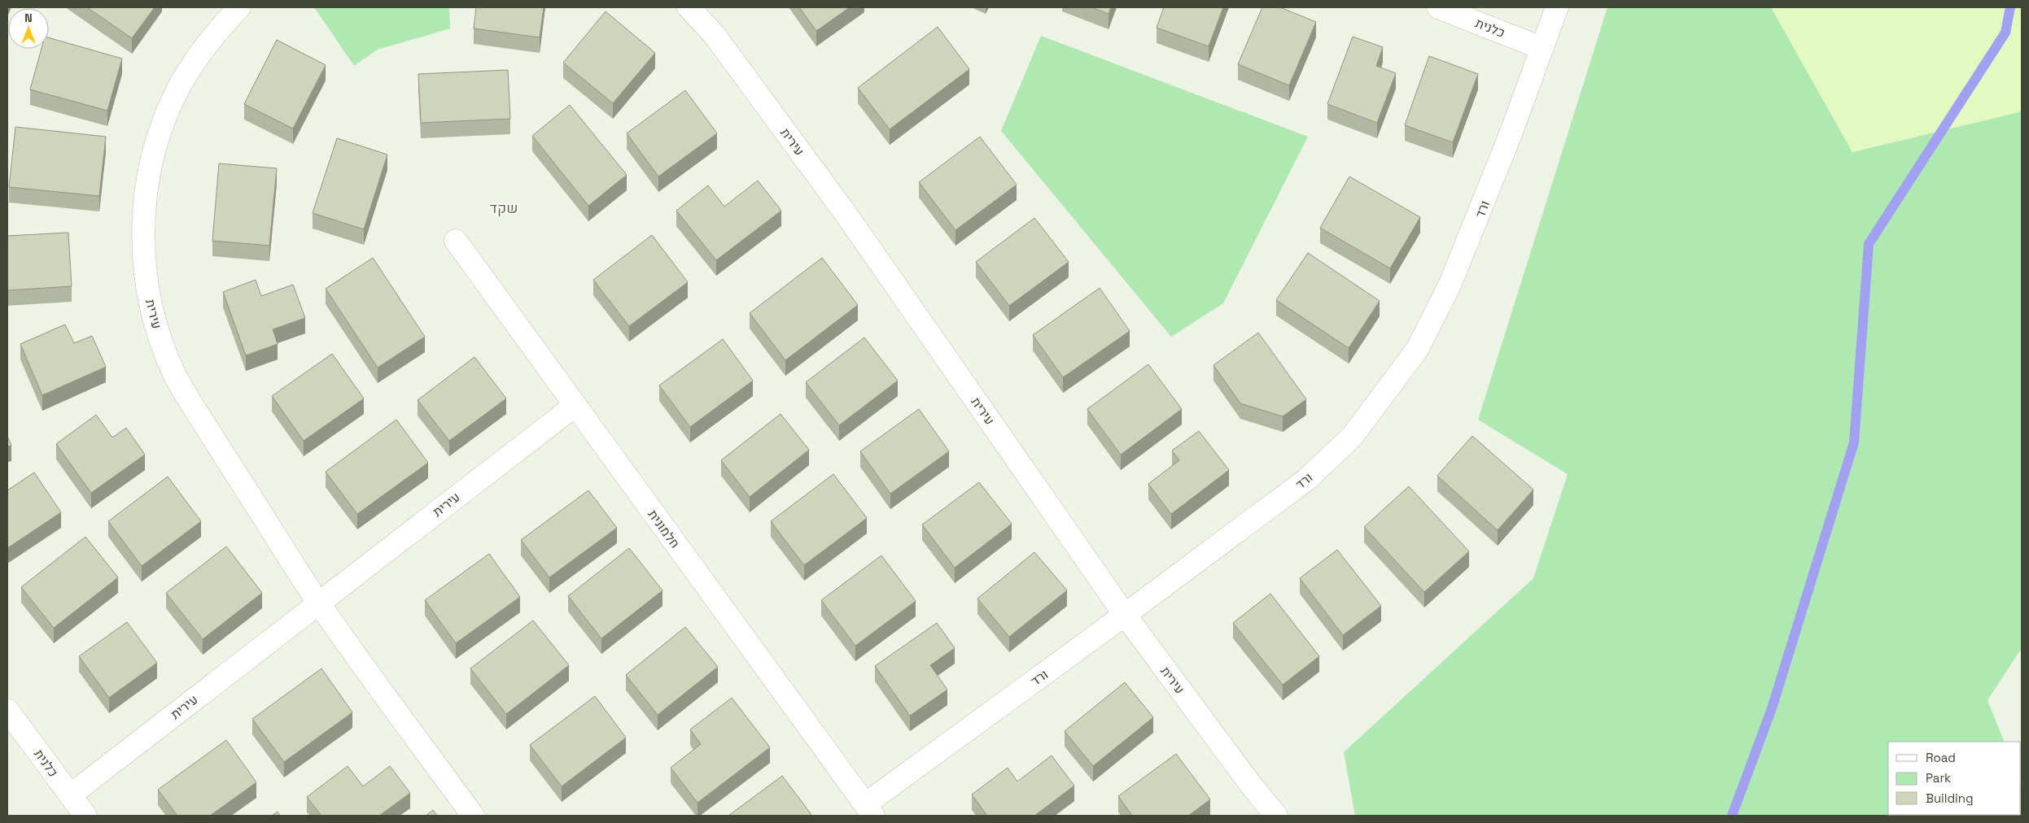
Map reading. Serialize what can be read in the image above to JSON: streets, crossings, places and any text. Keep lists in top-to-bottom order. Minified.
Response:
{"streets":{"street":["כלנית","עירית","ורד","חלמונית"]},"crossings":[["כלנית","עירית"],["כלנית","ורד"],["עירית","ורד"],["עירית","חלמונית"],["ורד","חלמונית"]],"districts":["שקד"],"legend":["Road","Park","Building"],"north":"top"}
